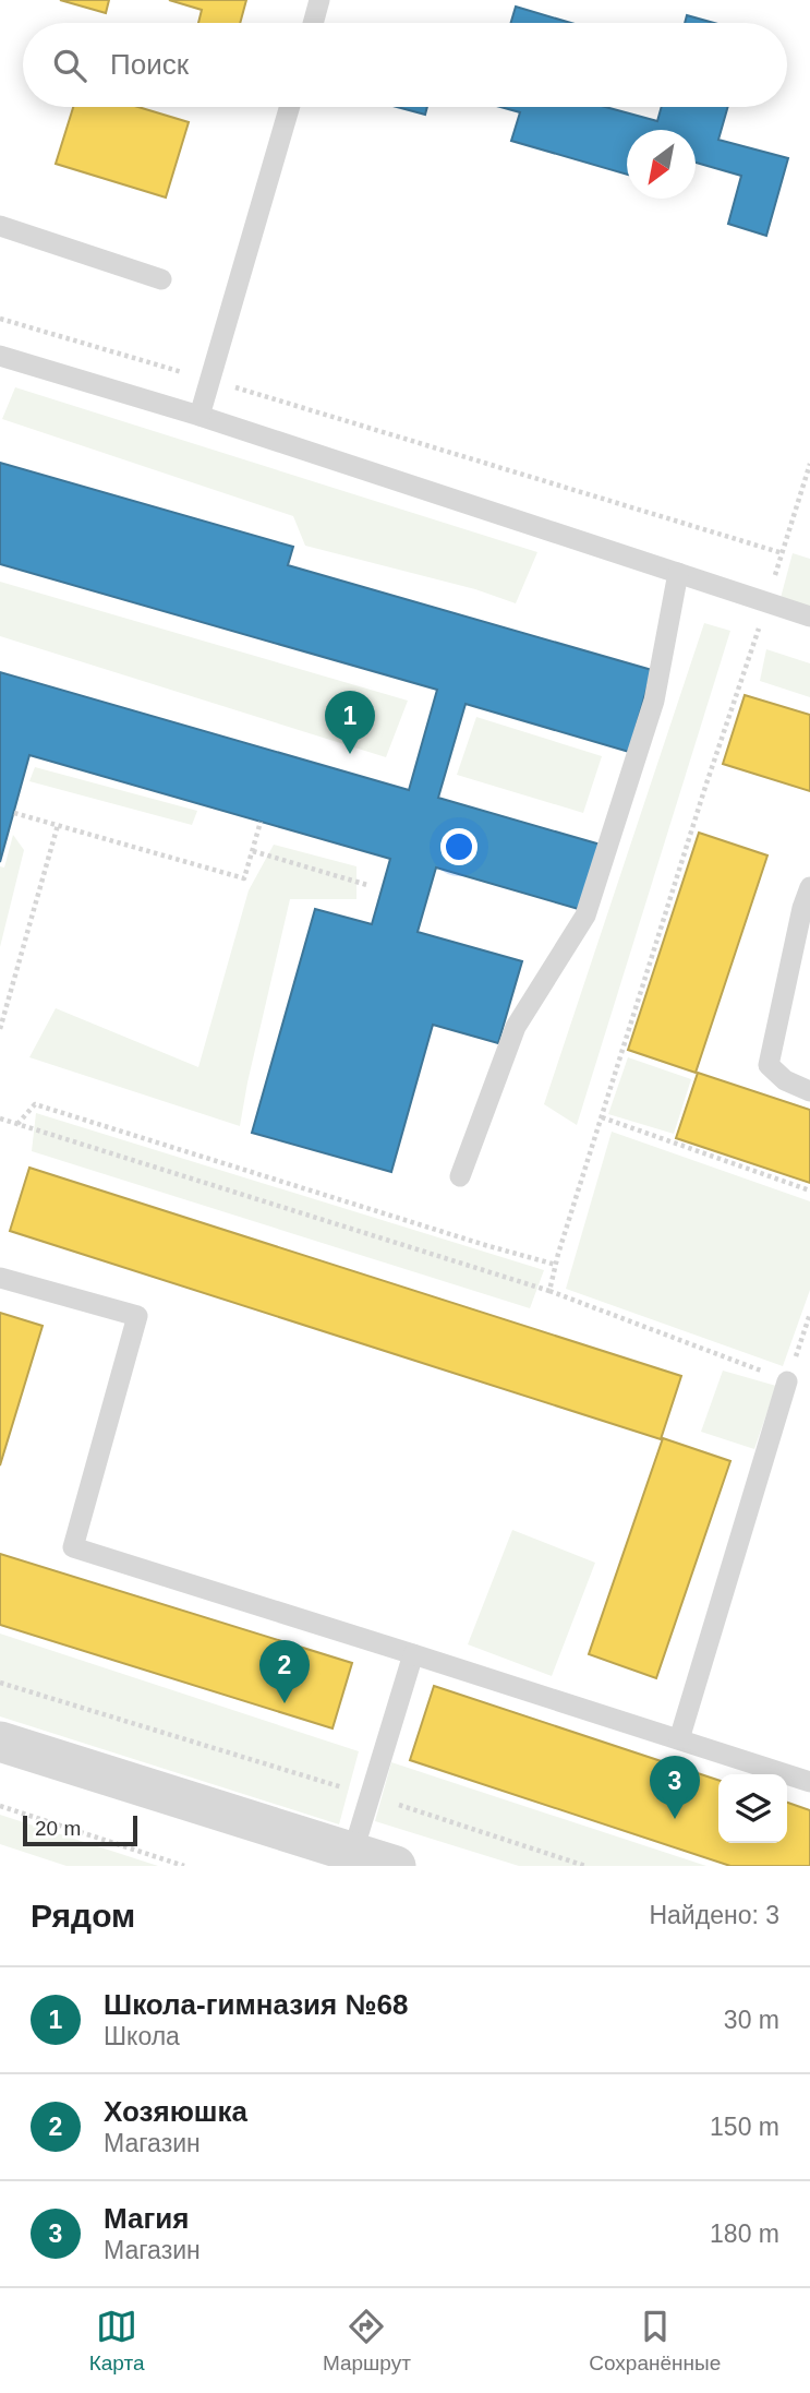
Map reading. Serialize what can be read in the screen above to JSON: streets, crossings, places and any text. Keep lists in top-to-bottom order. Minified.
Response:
{"scale_bar":"20 m","north":"bottom left","page":{"search":"Поиск","pins":["1","2","3"],"scale":"20 m","heading":["Рядом","Найдено: 3"],"list":[{"mark":"1","name":"Школа-гимназия №68","note":"Школа","value":"30 m"},{"mark":"2","name":"Хозяюшка","note":"Магазин","value":"150 m"},{"mark":"3","name":"Магия","note":"Магазин","value":"180 m"}],"nav":["Карта","Маршрут","Сохранённые"]}}
